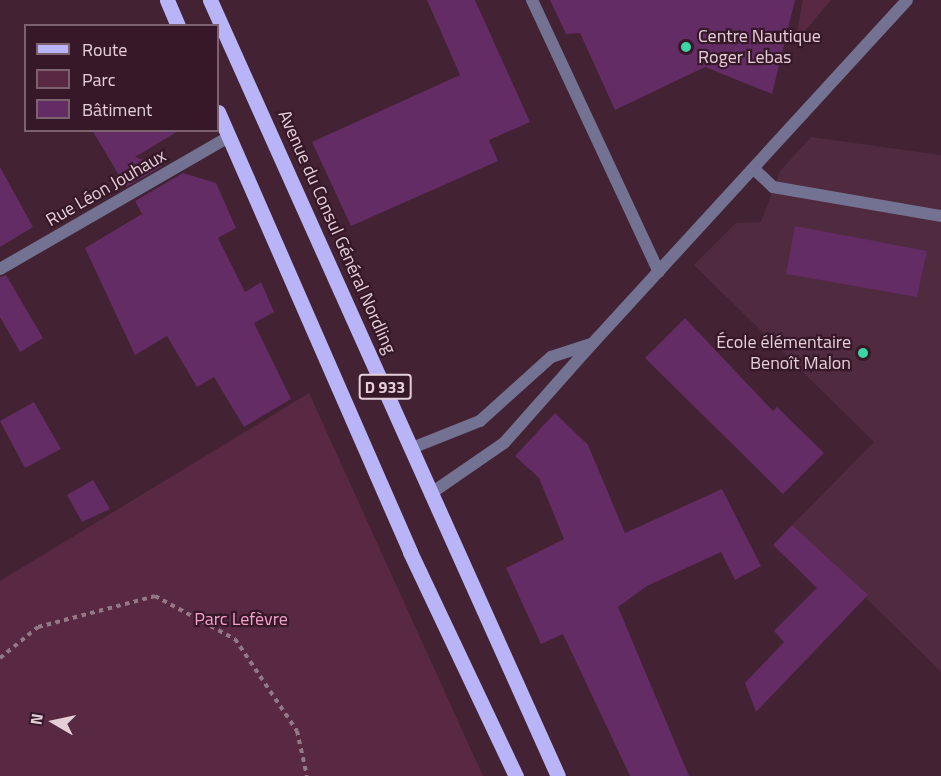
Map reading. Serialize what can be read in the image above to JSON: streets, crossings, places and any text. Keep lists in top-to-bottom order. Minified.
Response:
{"streets":{"main road":["Avenue du Consul Général Nordling","D 933"],"street":["Rue Léon Jouhaux"]},"crossings":[["Rue Léon Jouhaux","D 933"]],"parks":["Parc Lefèvre"],"places":["Centre Nautique Roger Lebas","École élémentaire Benoît Malon"],"legend":["Route","Parc","Bâtiment"],"north":"left"}
